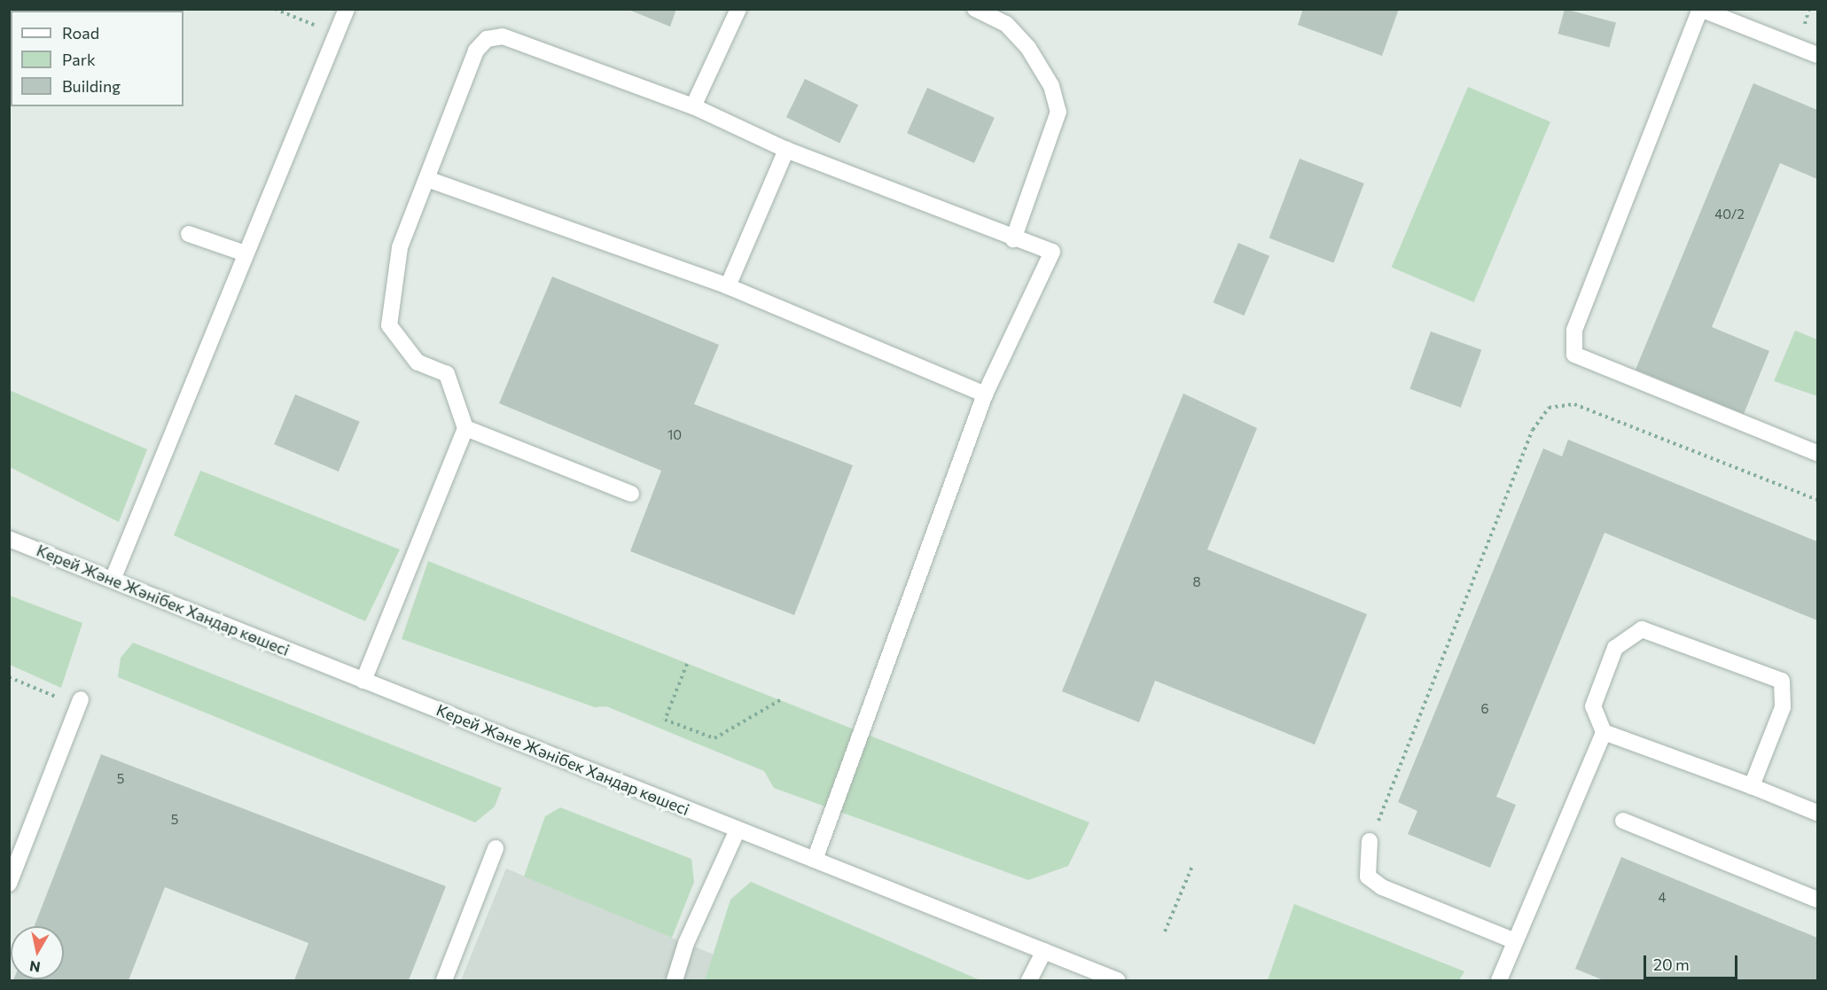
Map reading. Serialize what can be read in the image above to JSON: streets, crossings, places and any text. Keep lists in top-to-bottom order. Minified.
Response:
{"streets":{"main road":["Керей Және Жәнібек Хандар көшесі"]},"house_numbers":["40/2","10","8","6","5","5","4"],"legend":["Road","Park","Building"],"scale_bar":"20 m","north":"bottom"}
